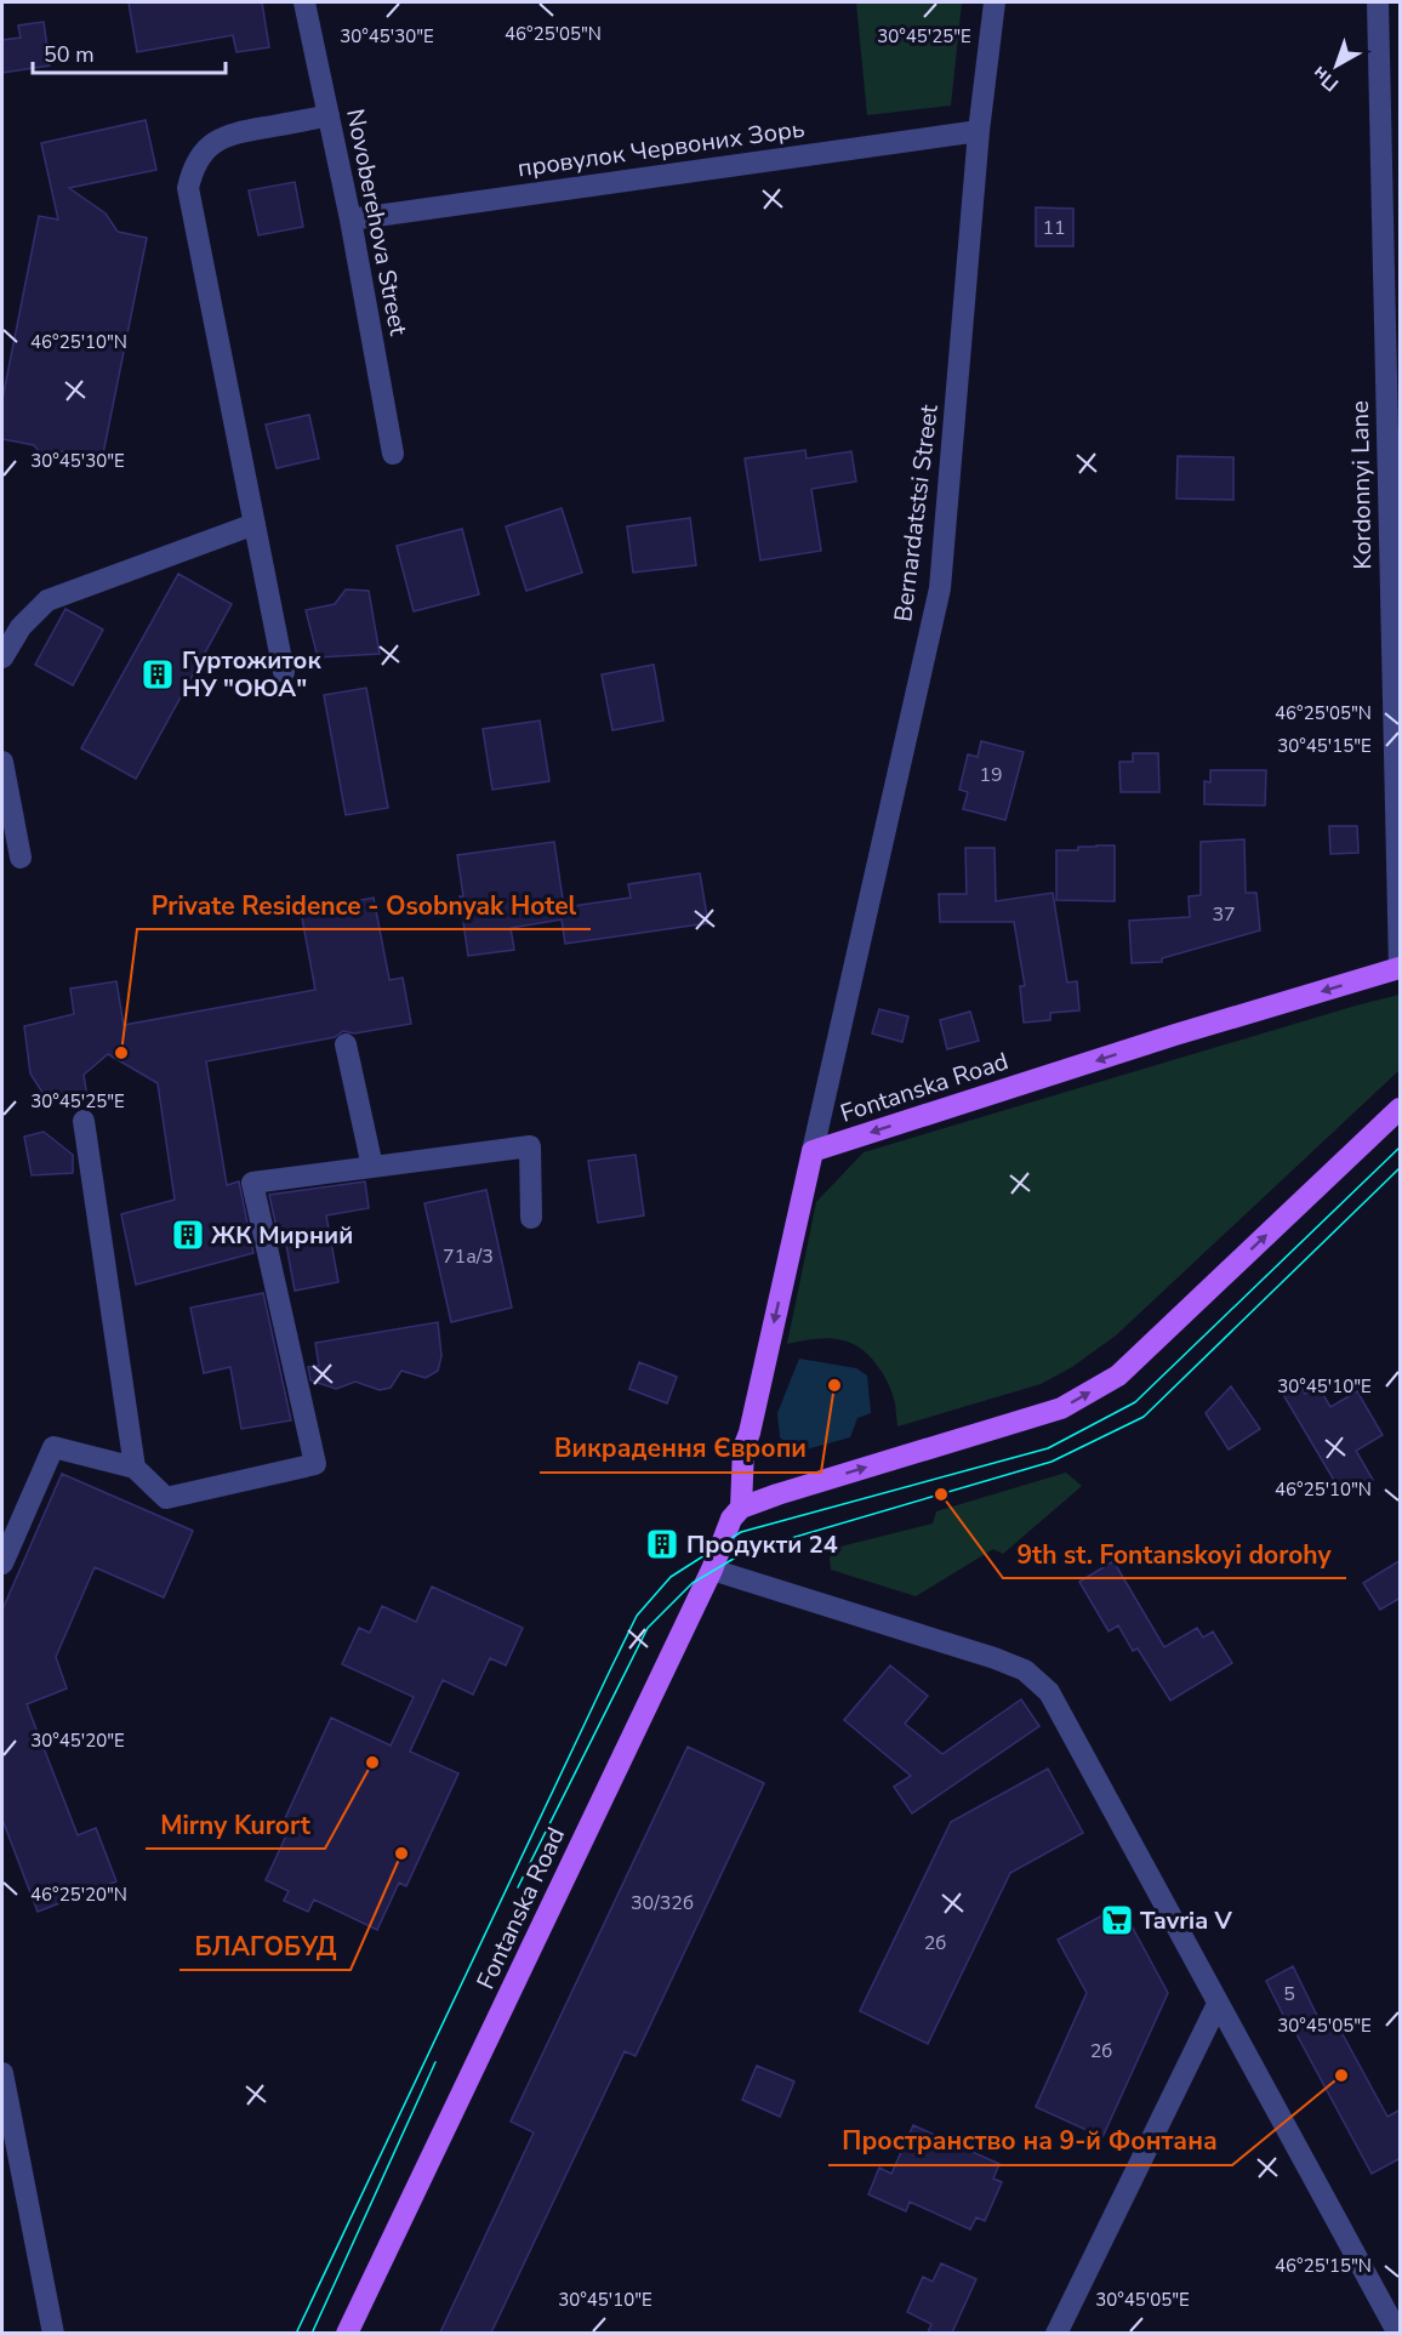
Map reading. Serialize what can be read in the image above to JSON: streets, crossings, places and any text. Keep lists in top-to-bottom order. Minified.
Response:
{"streets":{"main road":["Fontanska Road"],"street":["провулок Червоних Зорь","Novoberehova Street","Kordonnyi Lane","Bernardatstsi Street"]},"crossings":[["провулок Червоних Зорь","Novoberehova Street"],["провулок Червоних Зорь","Bernardatstsi Street"],["Kordonnyi Lane","Fontanska Road"],["Bernardatstsi Street","Fontanska Road"]],"places":{"building":["Гуртожиток НУ \"ОЮА\"","ЖК Мирний","Продукти 24"],"other":["Private Residence - Osobnyak Hotel","Викрадення Європи","9th st. Fontanskoyi dorohy","Mirny Kurort","БЛАГОБУД","Пространство на 9-й Фонтана"],"supermarket":["Tavria V"]},"house_numbers":["11","19","37","71а/3","30/32б","2б","5","2б"],"scale_bar":"50 m","north":"bottom left","coordinates":["46°25'05\"N","30°45'30\"E","30°45'25\"E","46°25'10\"N","30°45'15\"E","30°45'10\"E","30°45'20\"E","46°25'20\"N","30°45'05\"E","46°25'15\"N"]}
